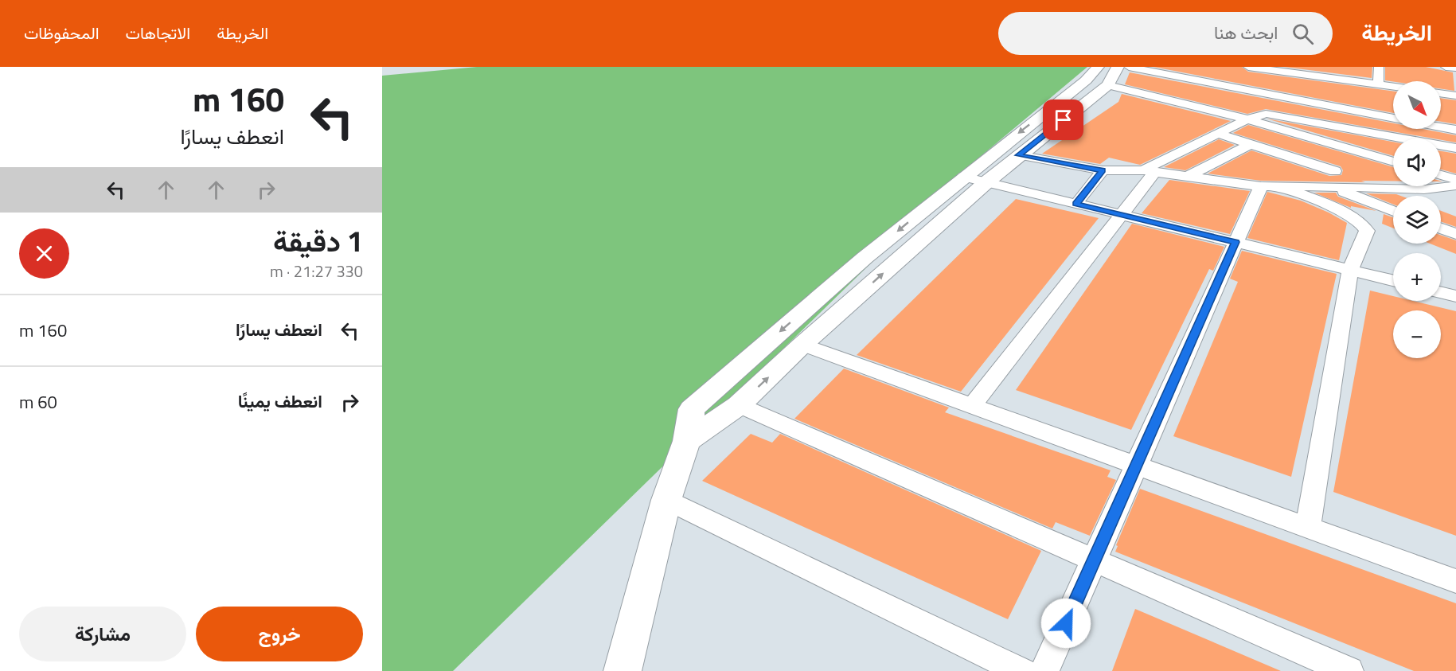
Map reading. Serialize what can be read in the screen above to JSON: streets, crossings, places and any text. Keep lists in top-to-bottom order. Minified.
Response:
{"north":"bottom right","page":{"header":"الخريطة","search":"ابحث هنا","nav":["الخريطة","الاتجاهات","المحفوظات"],"turn":["160 m","انعطف يسارًا"],"map_buttons":["+","−"],"heading":["1 دقيقة","330 m · 21:27"],"list":[{"name":"انعطف يسارًا","value":"160 m"},{"name":"انعطف يمينًا","value":"60 m"}],"buttons":["خروج","مشاركة"]}}
